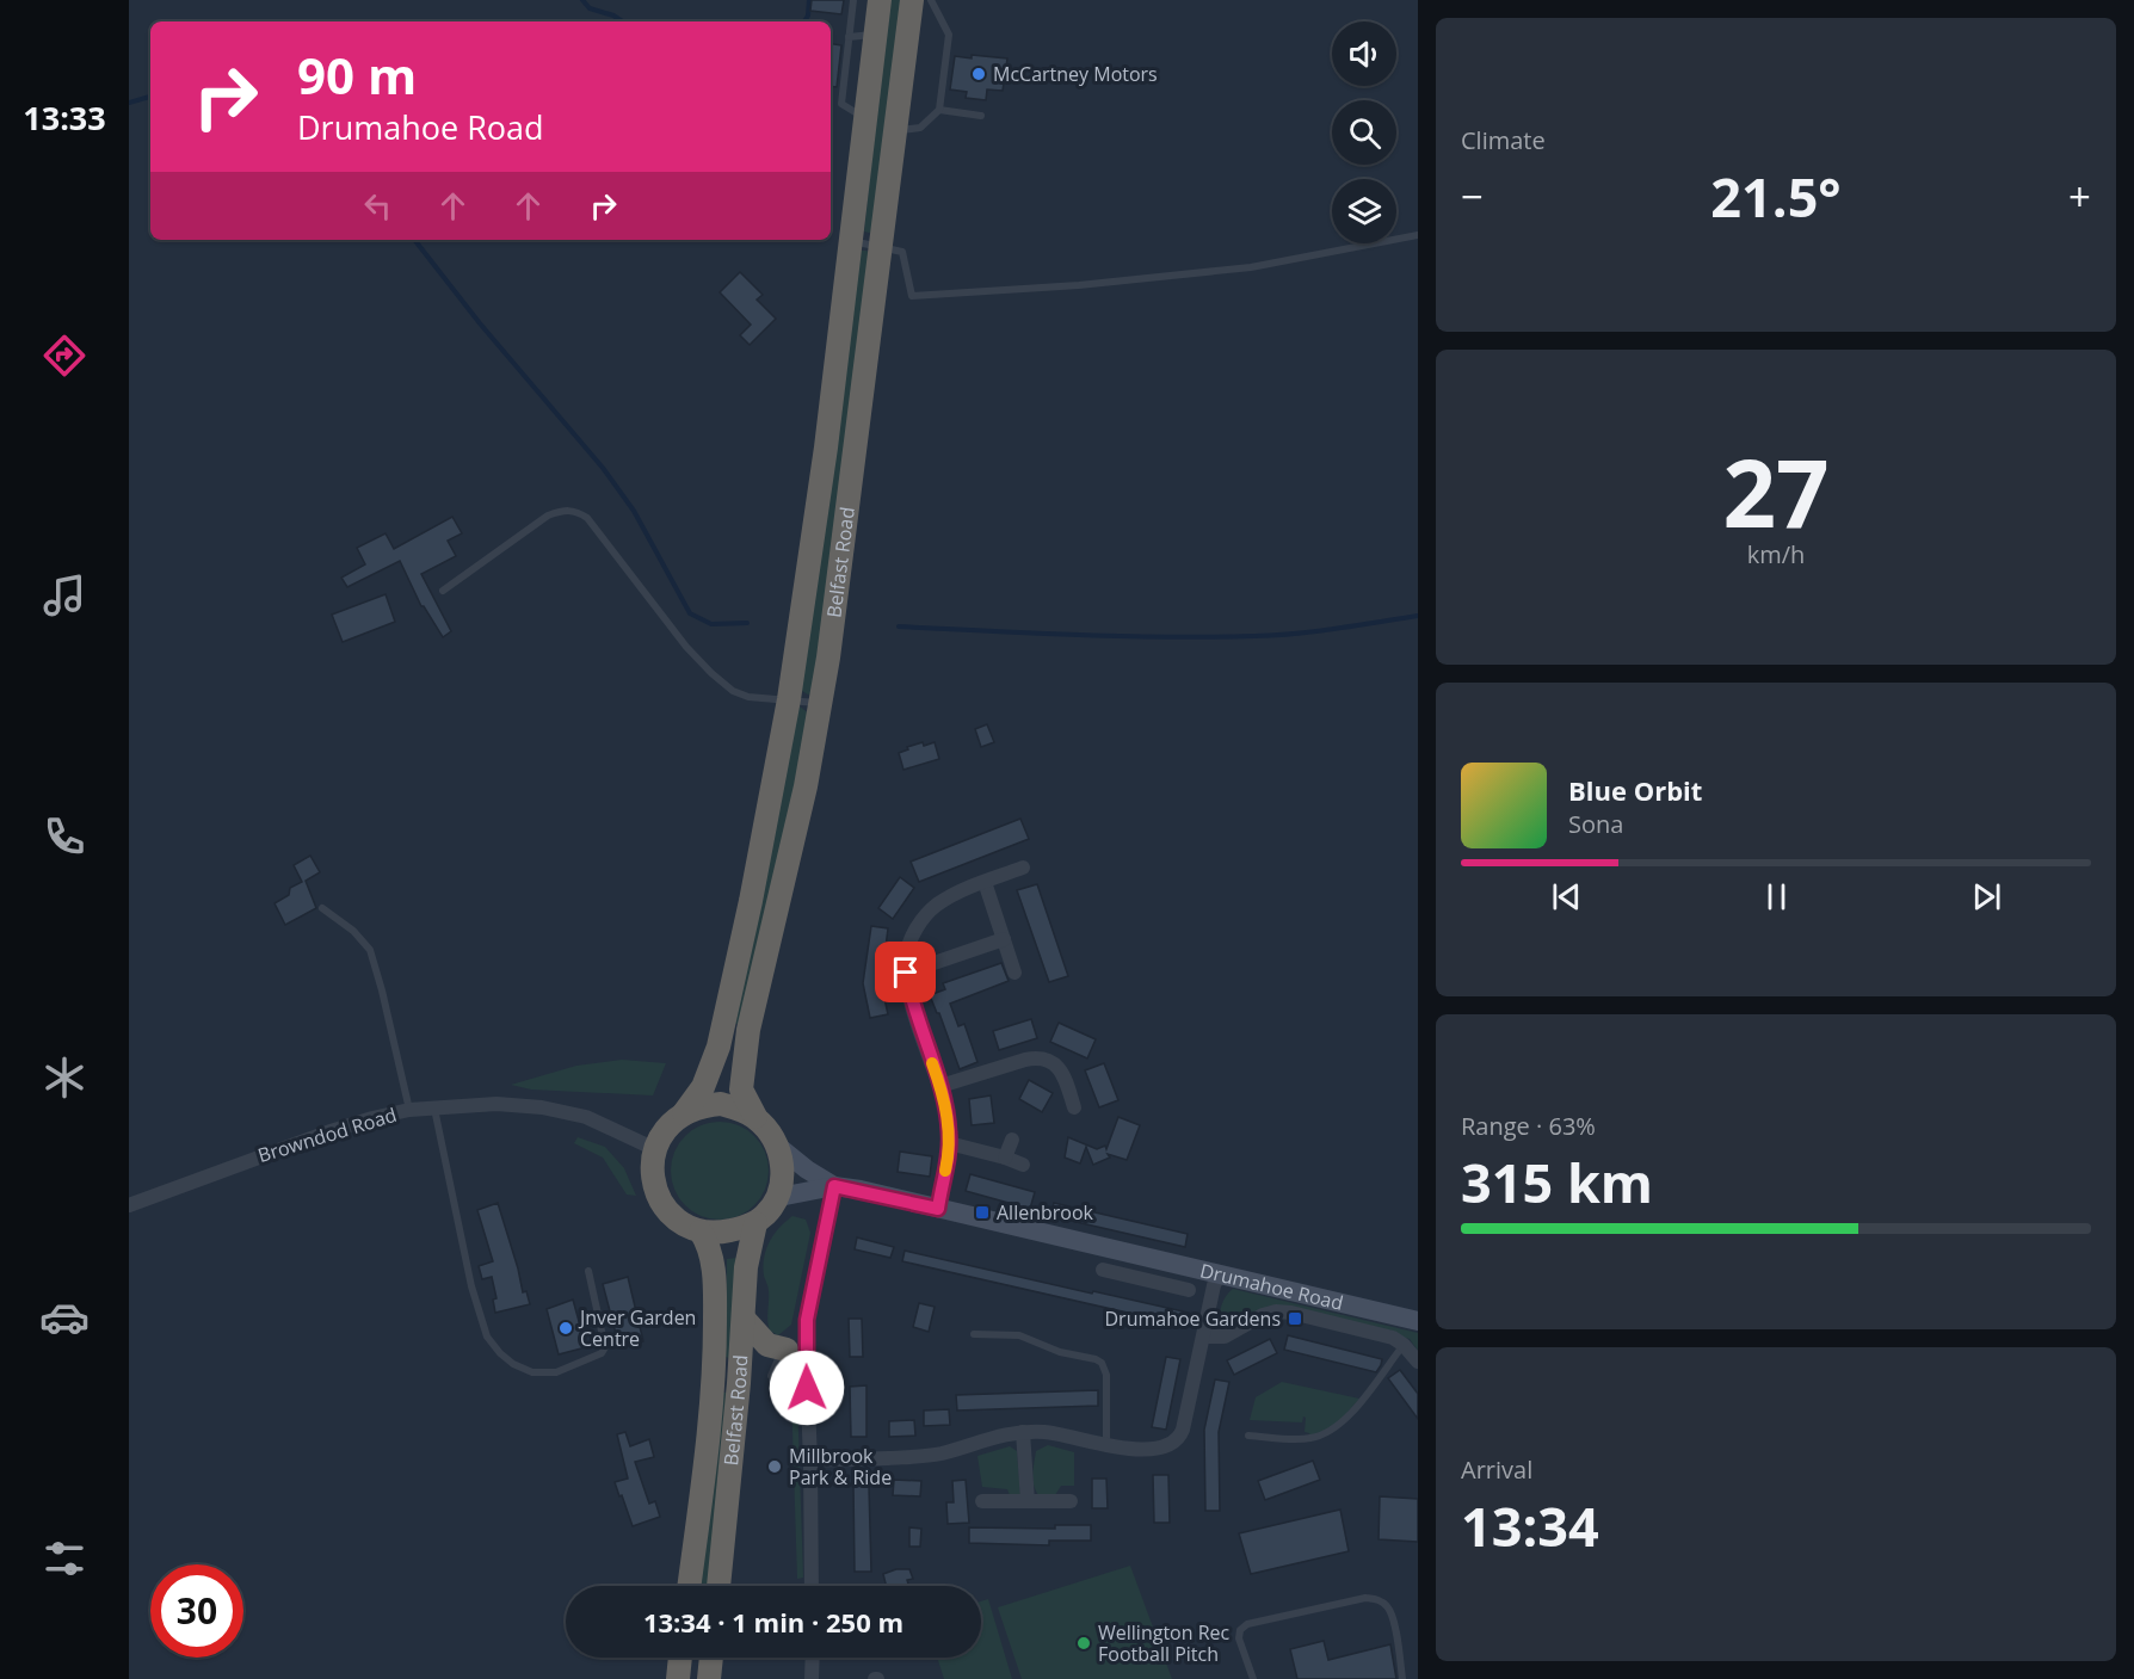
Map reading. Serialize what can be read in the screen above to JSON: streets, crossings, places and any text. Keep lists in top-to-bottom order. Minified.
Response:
{"streets":{"highway":["Belfast Road"],"main road":["Drumahoe Road"],"street":["Browndod Road"]},"crossings":[["Belfast Road","Browndod Road"],["Belfast Road","Drumahoe Road"],["Browndod Road","Drumahoe Road"]],"places":{"other":["McCartney Motors","Jnver Garden Centre","Millbrook Park & Ride","Wellington Rec Football Pitch"],"transit":["Allenbrook","Drumahoe Gardens"]},"page":{"tabs":"13:33","tile":["Climate",["27","km/h"],["Range · 63%","315 km"],["Arrival","13:34"]],"turn":["90 m","Drumahoe Road"],"heat":["−","21.5°","+"],"song":["Blue Orbit","Sona"],"limit":"30","trip":"13:34 · 1 min · 250 m"}}
